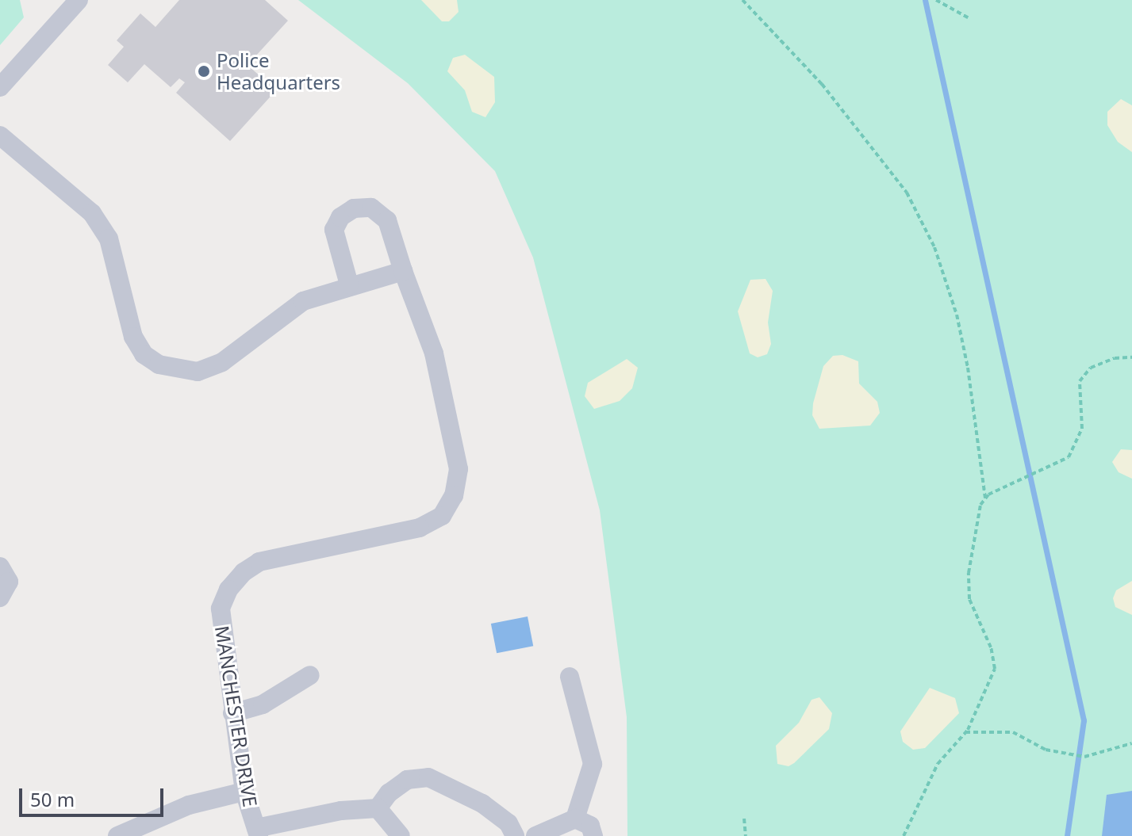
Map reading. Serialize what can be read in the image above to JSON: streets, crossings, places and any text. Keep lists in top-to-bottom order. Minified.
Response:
{"streets":{"street":["MANCHESTER DRIVE"]},"places":["Police Headquarters"],"scale_bar":"50 m"}
